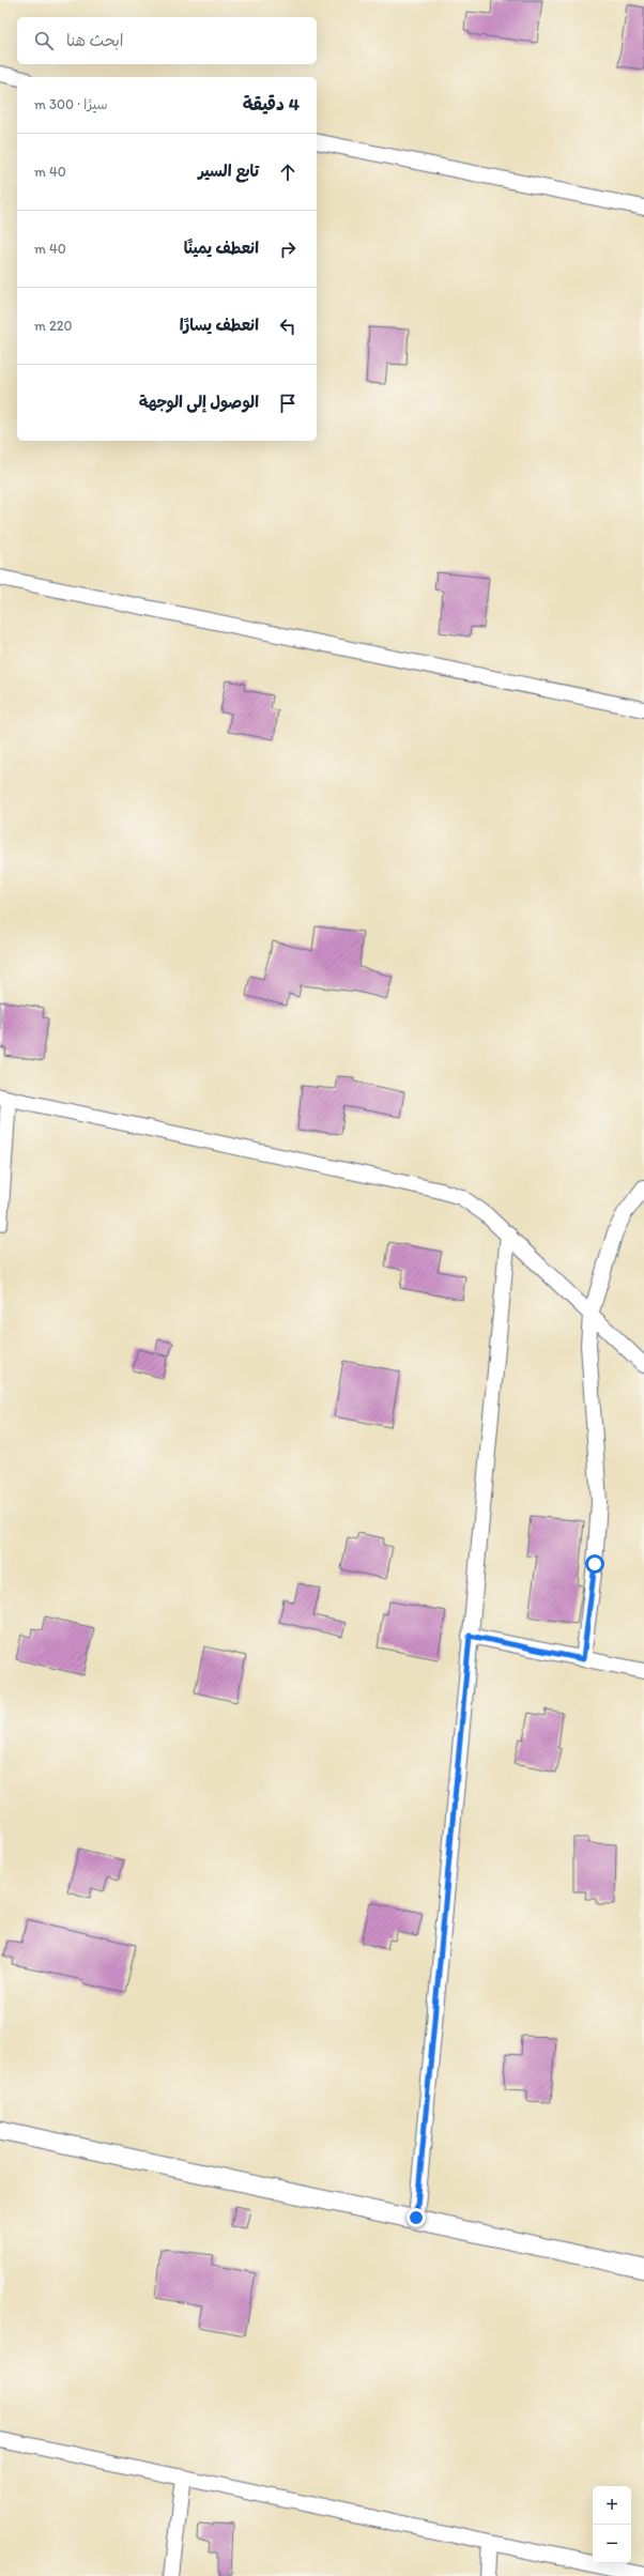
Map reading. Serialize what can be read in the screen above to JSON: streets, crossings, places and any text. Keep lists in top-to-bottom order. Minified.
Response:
{"page":{"search":"ابحث هنا","heading":["4 دقيقة","سيرًا · 300 m"],"list":[["تابع السير","40 m"],["انعطف يمينًا","40 m"],["انعطف يسارًا","220 m"],"الوصول إلى الوجهة"],"map_buttons":["+","−"]}}
